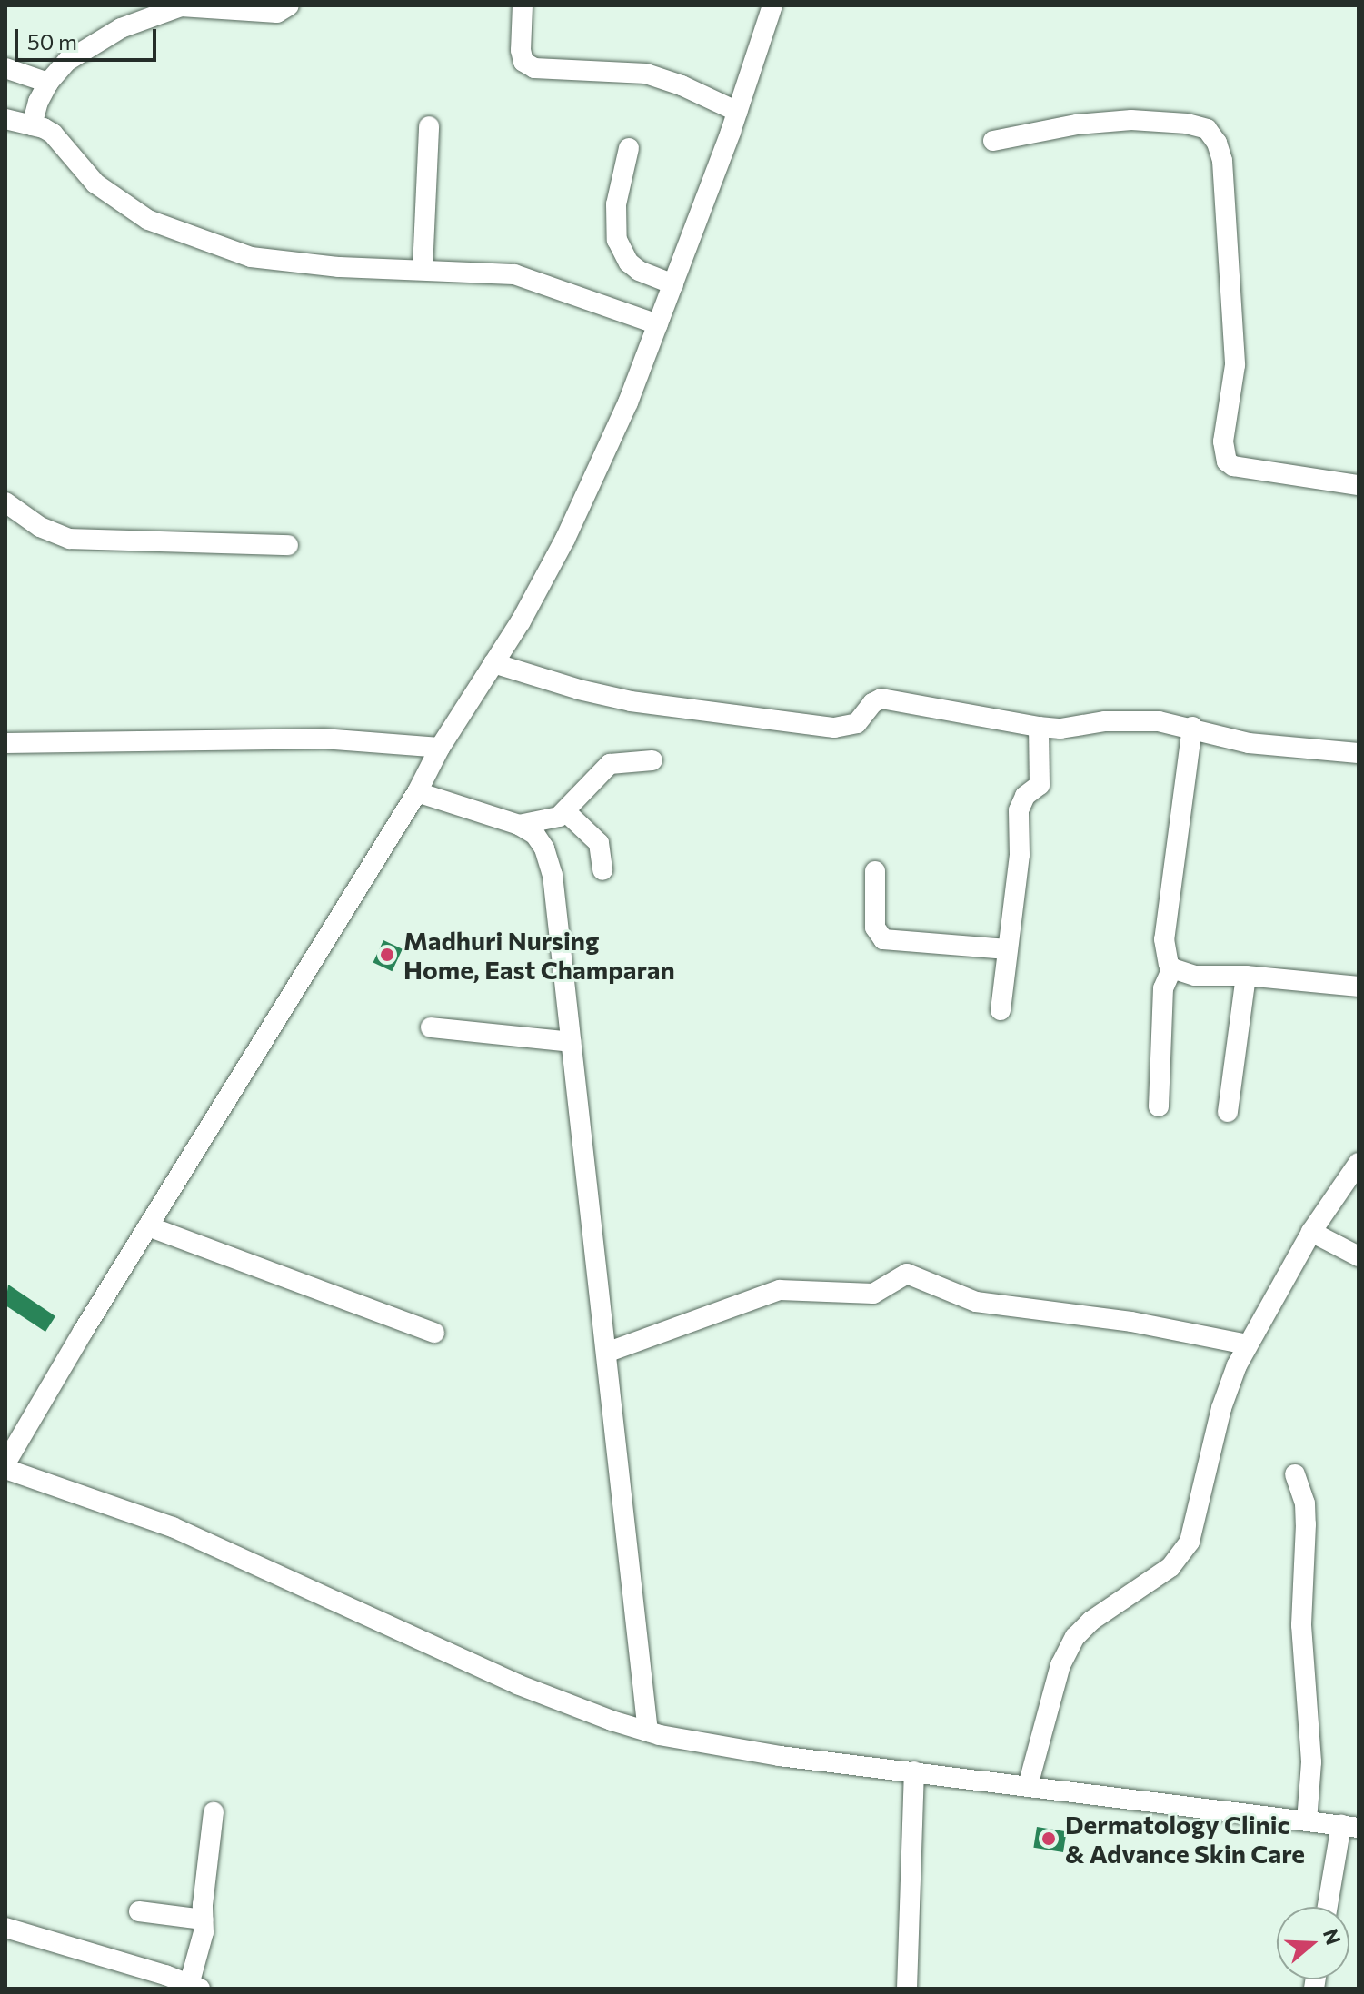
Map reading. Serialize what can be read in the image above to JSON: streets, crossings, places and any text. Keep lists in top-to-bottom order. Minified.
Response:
{"places":["Madhuri Nursing Home, East Champaran","Dermatology Clinic & Advance Skin Care"],"scale_bar":"50 m","north":"right"}
